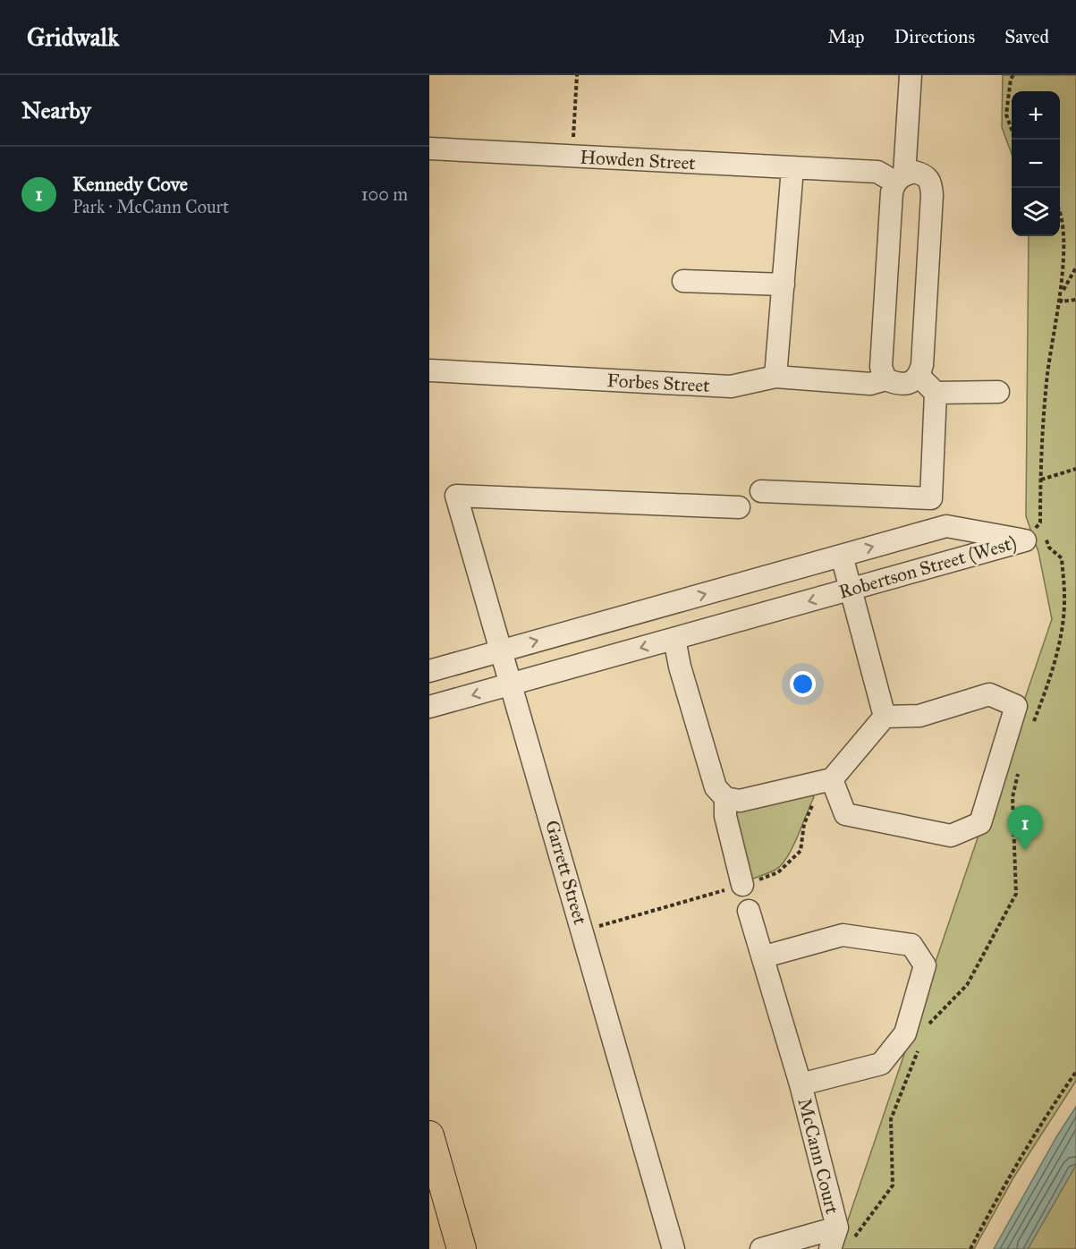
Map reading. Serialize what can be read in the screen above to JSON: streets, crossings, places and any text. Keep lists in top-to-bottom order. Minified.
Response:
{"streets":{"street":["Howden Street","Forbes Street","Robertson Street (West)","Garrett Street","McCann Court"]},"crossings":[["Howden Street","Forbes Street"],["Robertson Street (West)","Garrett Street"]],"page":{"header":"Gridwalk","nav":["Map","Directions","Saved"],"heading":"Nearby","map_buttons":["+","−"],"list":[{"mark":"1","name":"Kennedy Cove","note":"Park · McCann Court","value":"100 m"}],"pins":"1"}}
